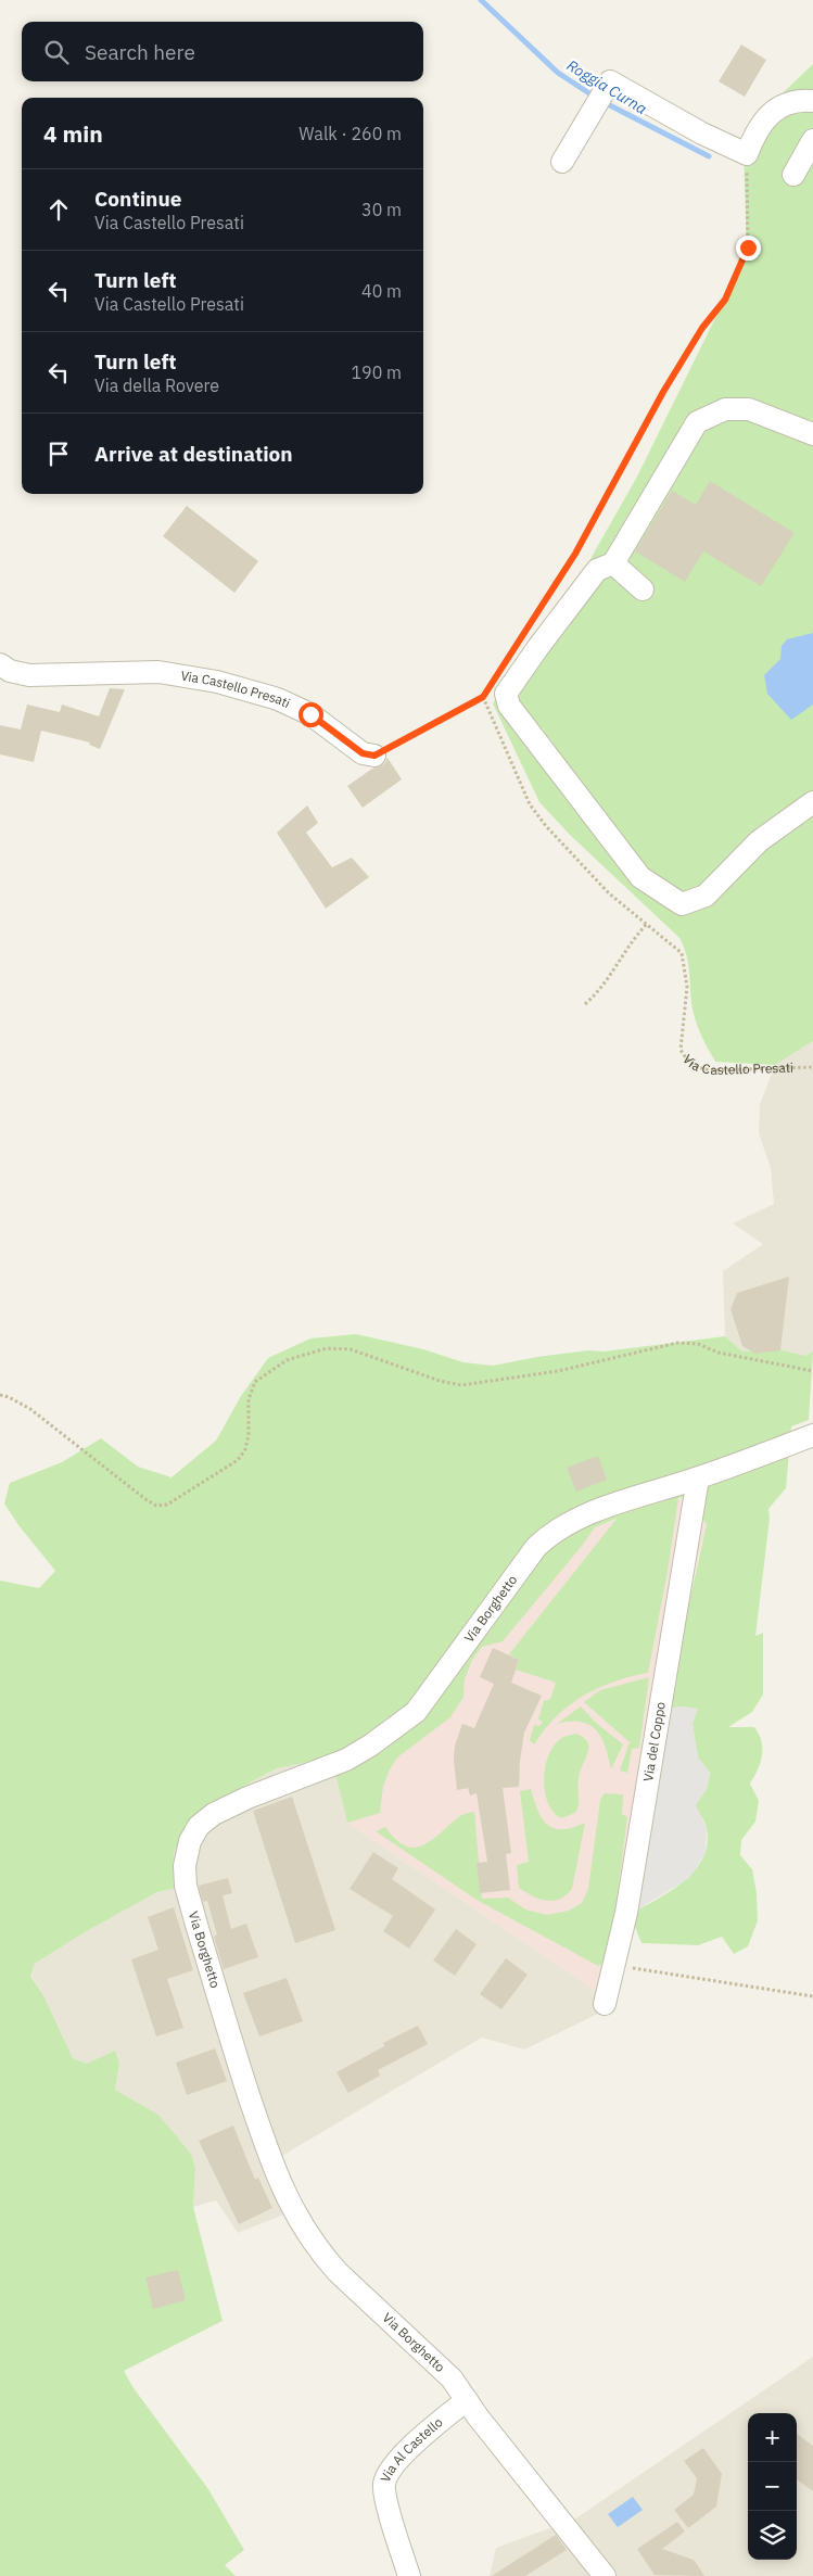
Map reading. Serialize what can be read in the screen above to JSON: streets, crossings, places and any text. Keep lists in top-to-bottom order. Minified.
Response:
{"streets":{"street":["Via Castello Presati","Via Borghetto","Via del Coppo","Via Al Castello"]},"crossings":[["Via Borghetto","Via del Coppo"],["Via Borghetto","Via Al Castello"]],"water":["Roggia Curna"],"page":{"search":"Search here","heading":["4 min","Walk · 260 m"],"list":[["Continue","Via Castello Presati","30 m"],["Turn left","Via Castello Presati","40 m"],["Turn left","Via della Rovere","190 m"],"Arrive at destination"],"map_buttons":["+","−"]}}
